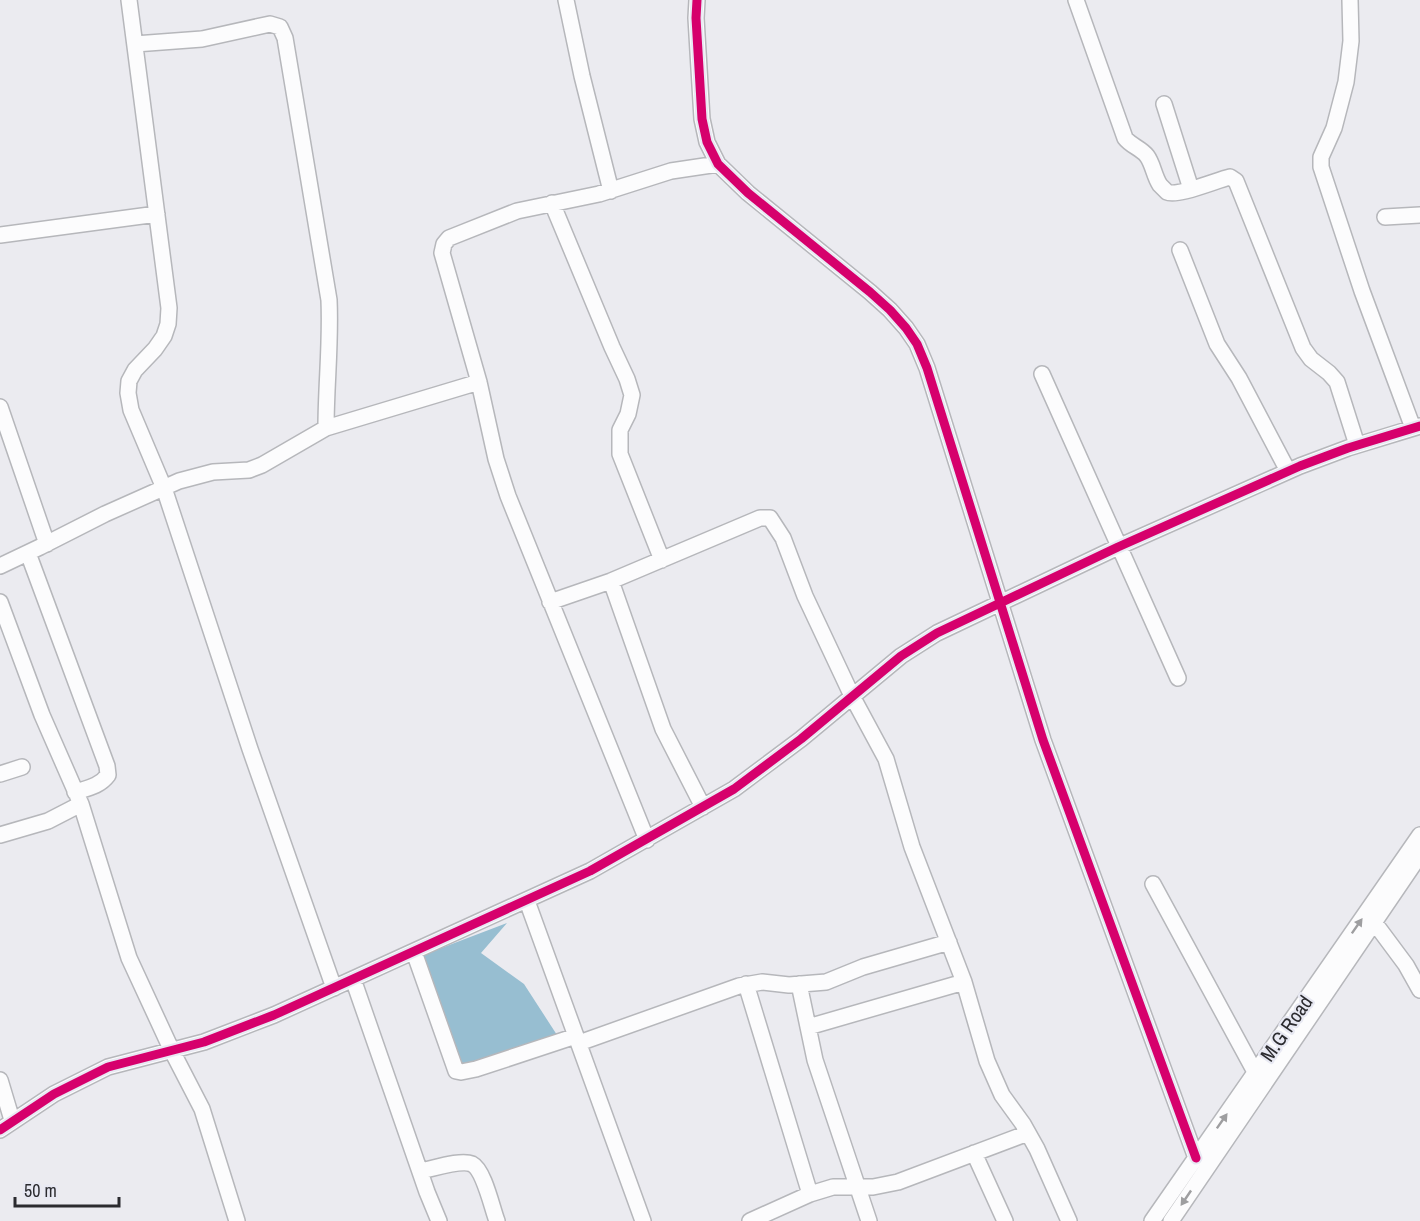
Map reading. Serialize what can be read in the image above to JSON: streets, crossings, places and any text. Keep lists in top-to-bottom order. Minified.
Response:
{"streets":{"street":["M.G Road"]},"scale_bar":"50 m"}
